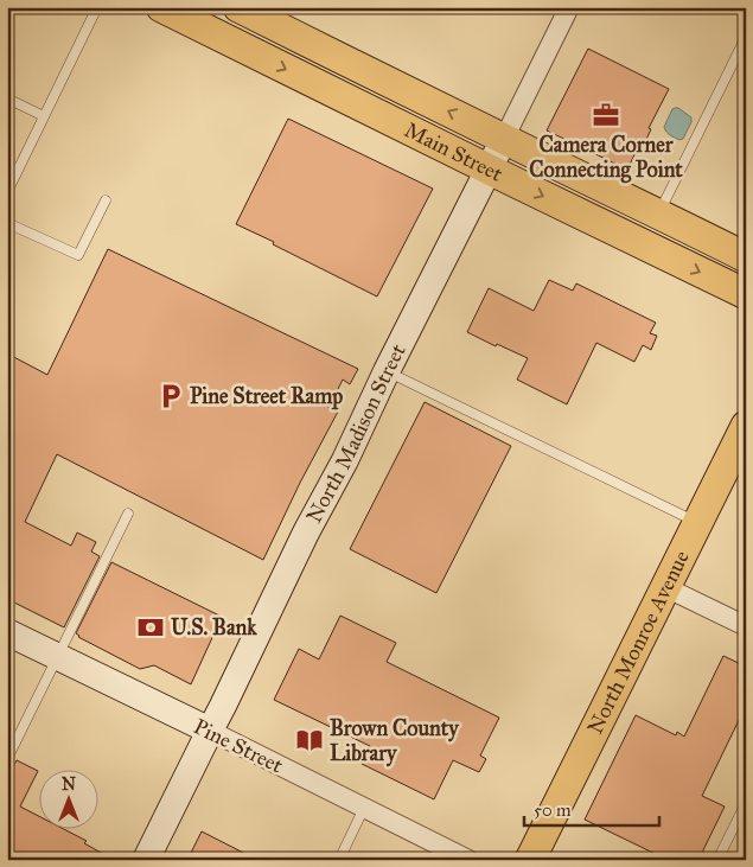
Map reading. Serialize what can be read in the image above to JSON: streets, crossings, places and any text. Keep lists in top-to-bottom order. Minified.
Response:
{"streets":{"main road":["Main Street","North Madison Street","North Monroe Avenue","Pine Street"]},"crossings":[["Main Street","North Madison Street"],["North Madison Street","Pine Street"]],"places":{"office":["Camera Corner Connecting Point"],"parking":["Pine Street Ramp"],"bank":["U.S. Bank"],"library":["Brown County Library"]},"scale_bar":"50 m","north":"top"}
